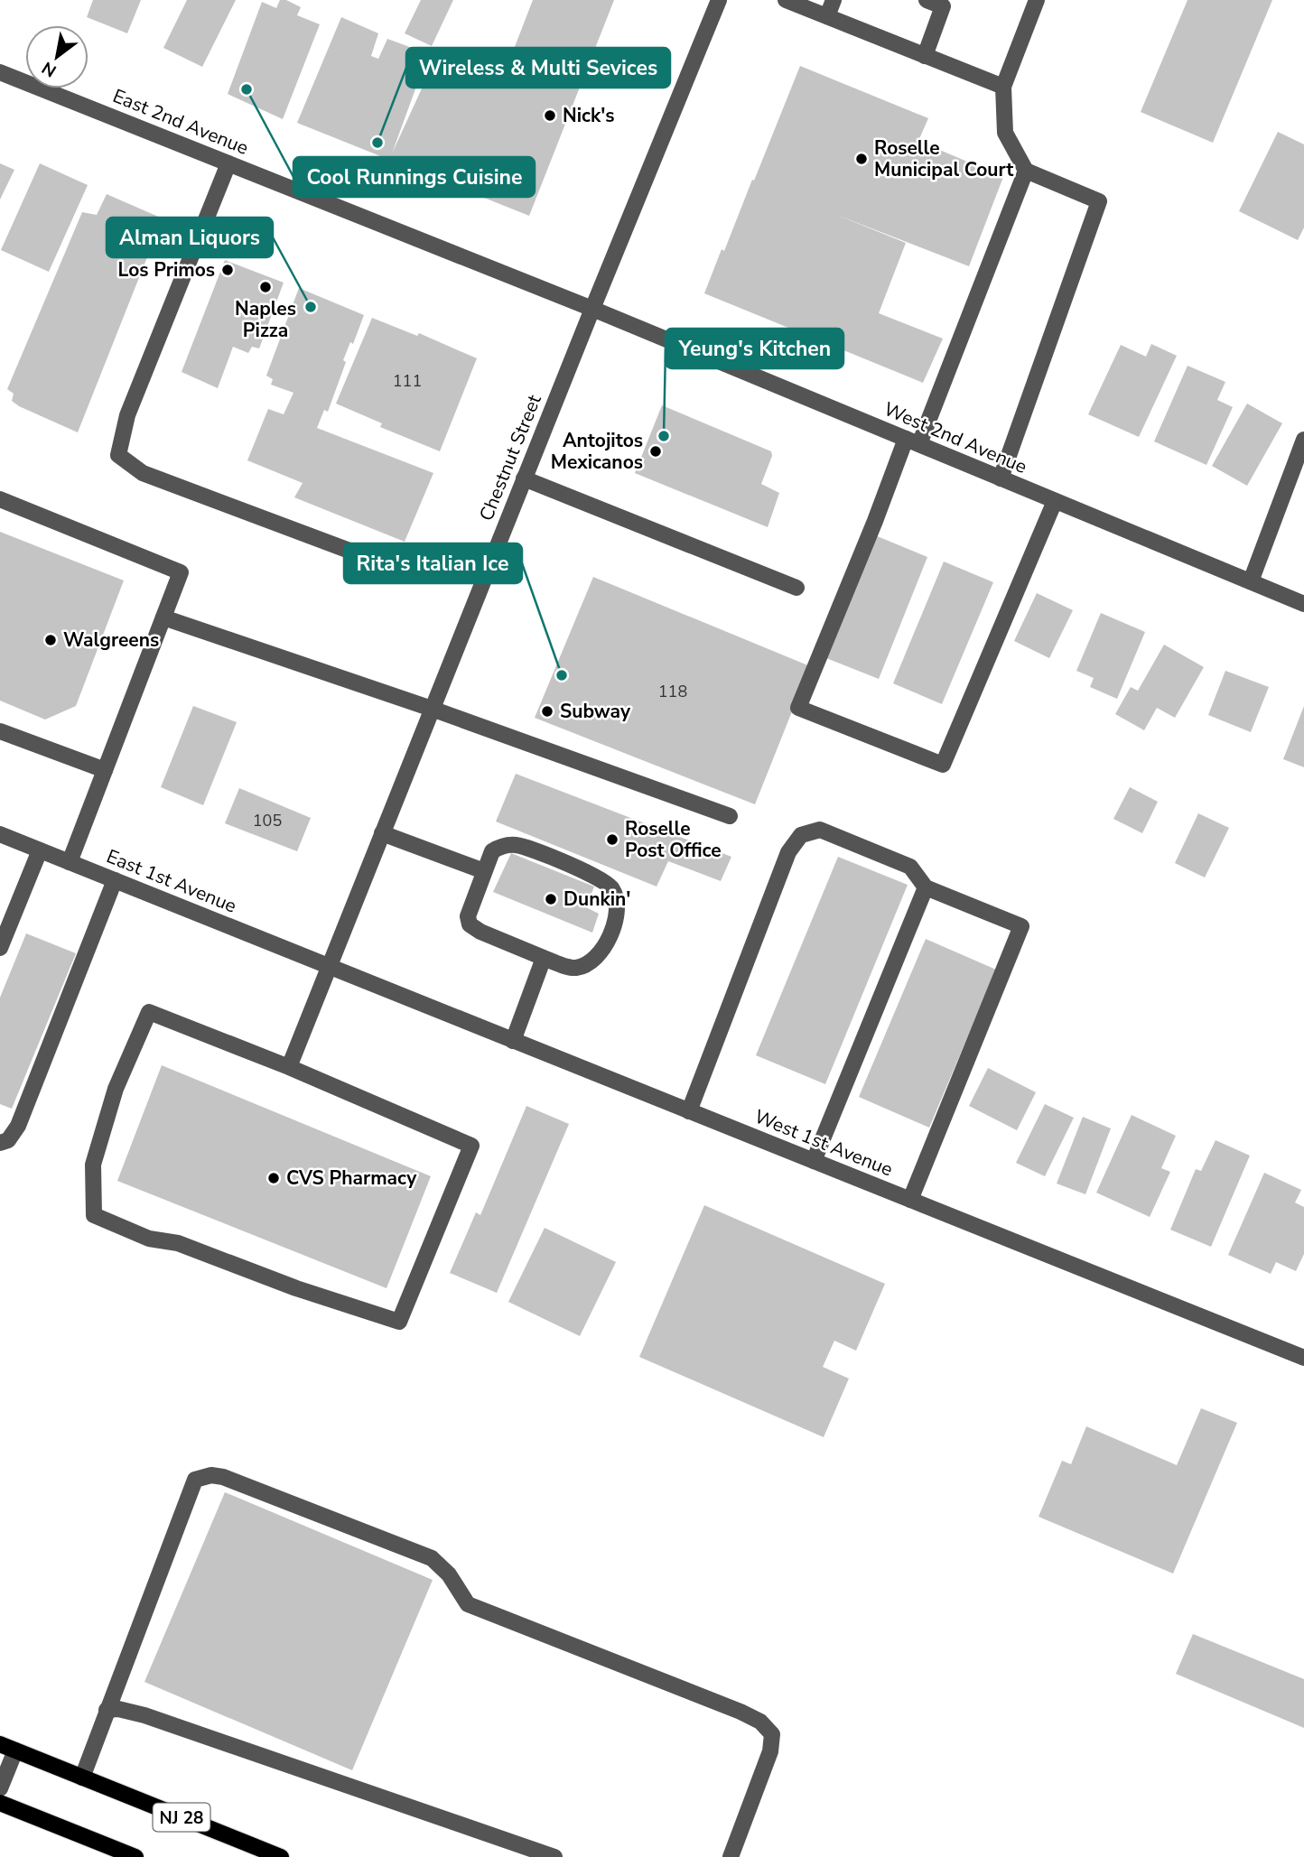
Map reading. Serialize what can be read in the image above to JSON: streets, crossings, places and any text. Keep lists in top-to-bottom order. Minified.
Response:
{"streets":{"main road":["NJ 28"],"street":["East 2nd Avenue","West 2nd Avenue","Chestnut Street","East 1st Avenue","West 1st Avenue"]},"crossings":[["East 2nd Avenue","West 2nd Avenue"],["East 2nd Avenue","Chestnut Street"],["West 2nd Avenue","Chestnut Street"],["Chestnut Street","East 1st Avenue"],["Chestnut Street","West 1st Avenue"],["East 1st Avenue","West 1st Avenue"]],"places":["Cool Runnings Cuisine","Nick's","Wireless & Multi Sevices","Roselle Municipal Court","Los Primos","Naples Pizza","Alman Liquors","Yeung's Kitchen","Antojitos Mexicanos","Walgreens","Rita's Italian Ice","Subway","Roselle Post Office","Dunkin'","CVS Pharmacy"],"house_numbers":["111","118","105"],"north":"bottom left"}
